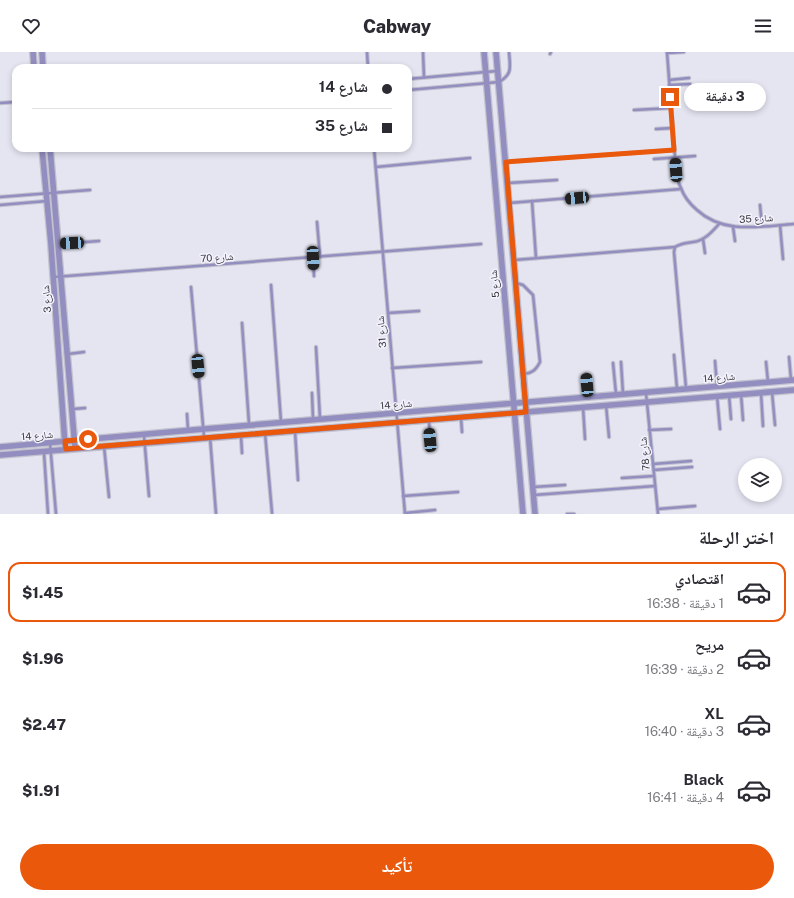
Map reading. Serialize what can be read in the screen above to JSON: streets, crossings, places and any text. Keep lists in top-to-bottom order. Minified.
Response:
{"streets":{"street":["شارع 5","شارع 3","شارع 14"],"lane":["شارع 35","شارع 70","شارع 31","شارع 78"]},"crossings":[["شارع 70","شارع 3"],["شارع 70","شارع 31"],["شارع 5","شارع 14"],["شارع 3","شارع 14"],["شارع 31","شارع 14"],["شارع 14","شارع 78"]],"page":{"header":"Cabway","banner":["شارع 14","شارع 35"],"bubble":"3 دقيقة","heading":"اختر الرحلة","list":[{"name":"اقتصادي","note":"1 دقيقة · 16:38","value":"$1.45"},{"name":"مريح","note":"2 دقيقة · 16:39","value":"$1.96"},{"name":"XL","note":"3 دقيقة · 16:40","value":"$2.47"},{"name":"Black","note":"4 دقيقة · 16:41","value":"$1.91"}],"buttons":"تأكيد"}}
